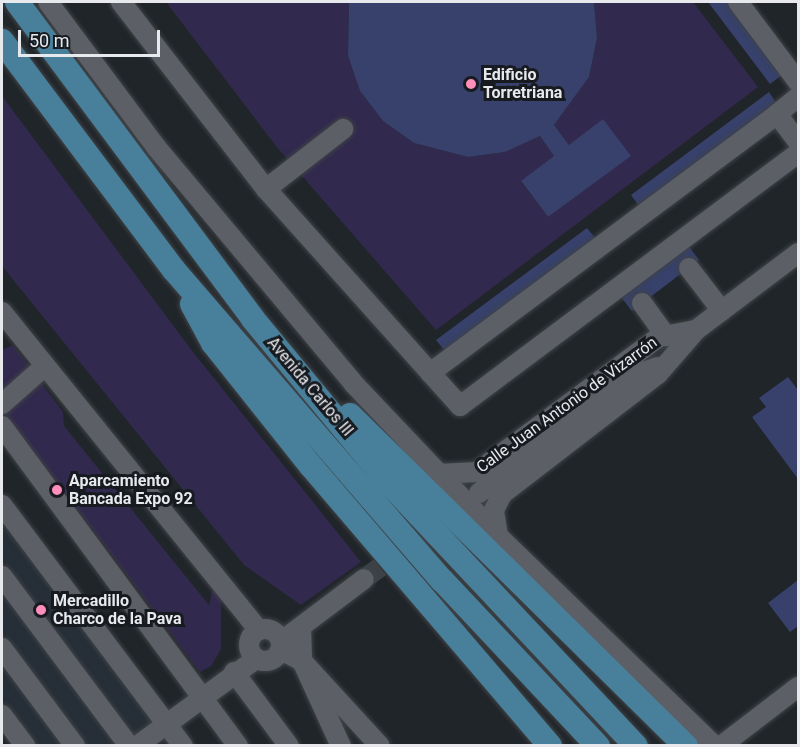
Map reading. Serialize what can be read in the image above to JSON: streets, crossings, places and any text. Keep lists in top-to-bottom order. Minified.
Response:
{"streets":{"main road":["Avenida Carlos III"],"street":["Calle Juan Antonio de Vizarrón"]},"places":["Edificio Torretriana","Aparcamiento Bancada Expo 92","Mercadillo Charco de la Pava"],"scale_bar":"50 m"}
